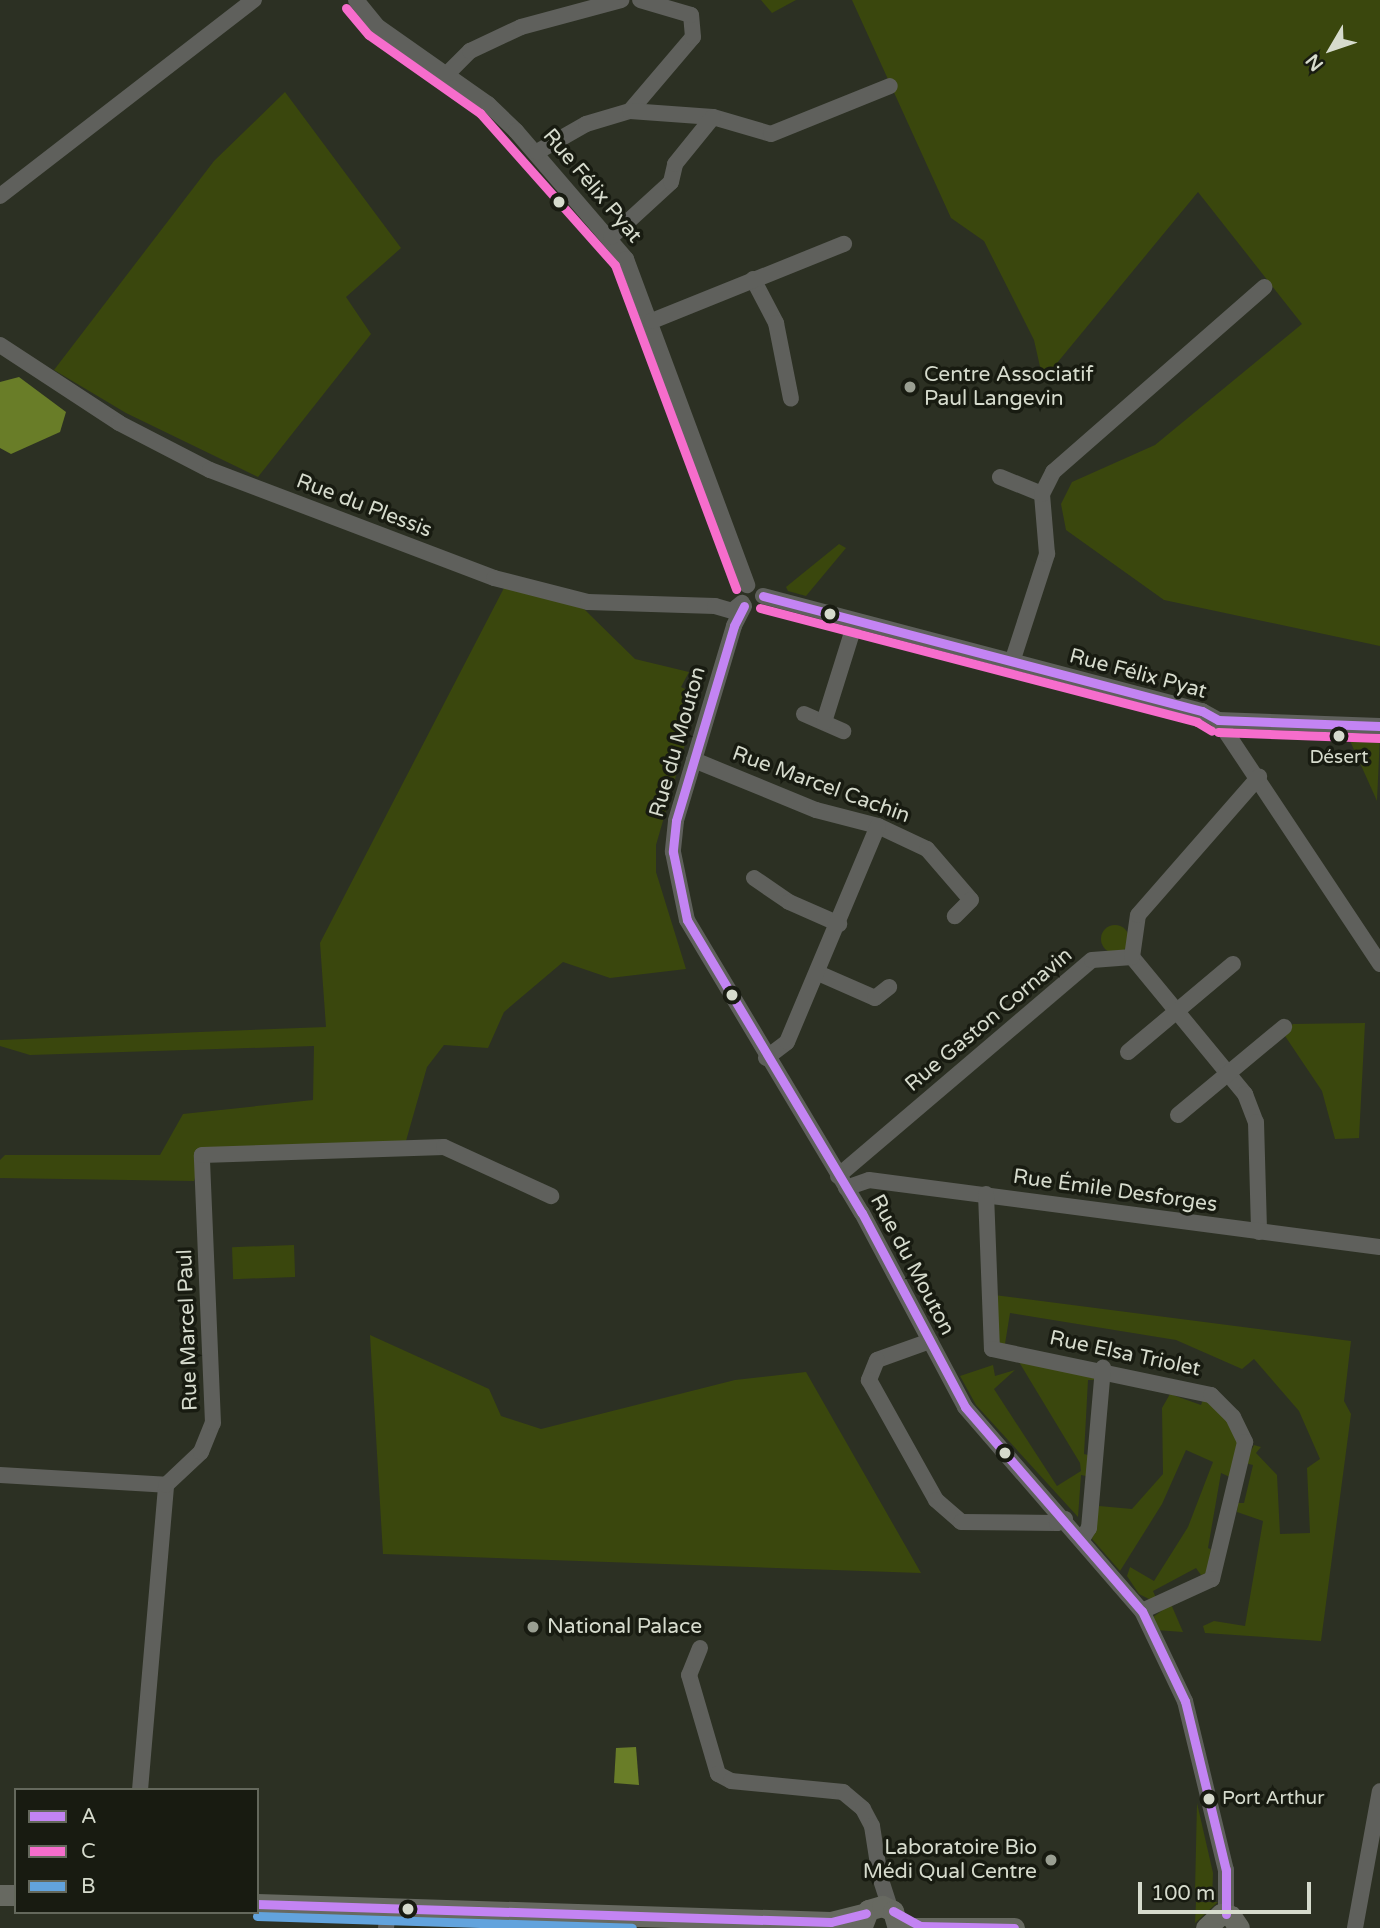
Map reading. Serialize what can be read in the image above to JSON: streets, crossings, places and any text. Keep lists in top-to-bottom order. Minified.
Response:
{"streets":{"street":["Rue Félix Pyat","Rue du Plessis","Rue du Mouton","Rue Marcel Cachin","Rue Gaston Cornavin","Rue Émile Desforges","Rue Marcel Paul","Rue Elsa Triolet"]},"crossings":[["Rue Félix Pyat","Rue du Plessis"],["Rue Félix Pyat","Rue du Mouton"],["Rue du Plessis","Rue du Mouton"],["Rue du Mouton","Rue Marcel Cachin"],["Rue du Mouton","Rue Gaston Cornavin"],["Rue du Mouton","Rue Émile Desforges"],["Rue du Mouton","Rue Elsa Triolet"],["Rue Gaston Cornavin","Rue Émile Desforges"],["Rue Émile Desforges","Rue Elsa Triolet"]],"places":["Centre Associatif Paul Langevin","Désert","National Palace","Port Arthur","Laboratoire Bio Médi Qual Centre"],"lines":["transit line C","transit line A","transit line B"],"legend":["A","C","B"],"scale_bar":"100 m","north":"bottom left"}
